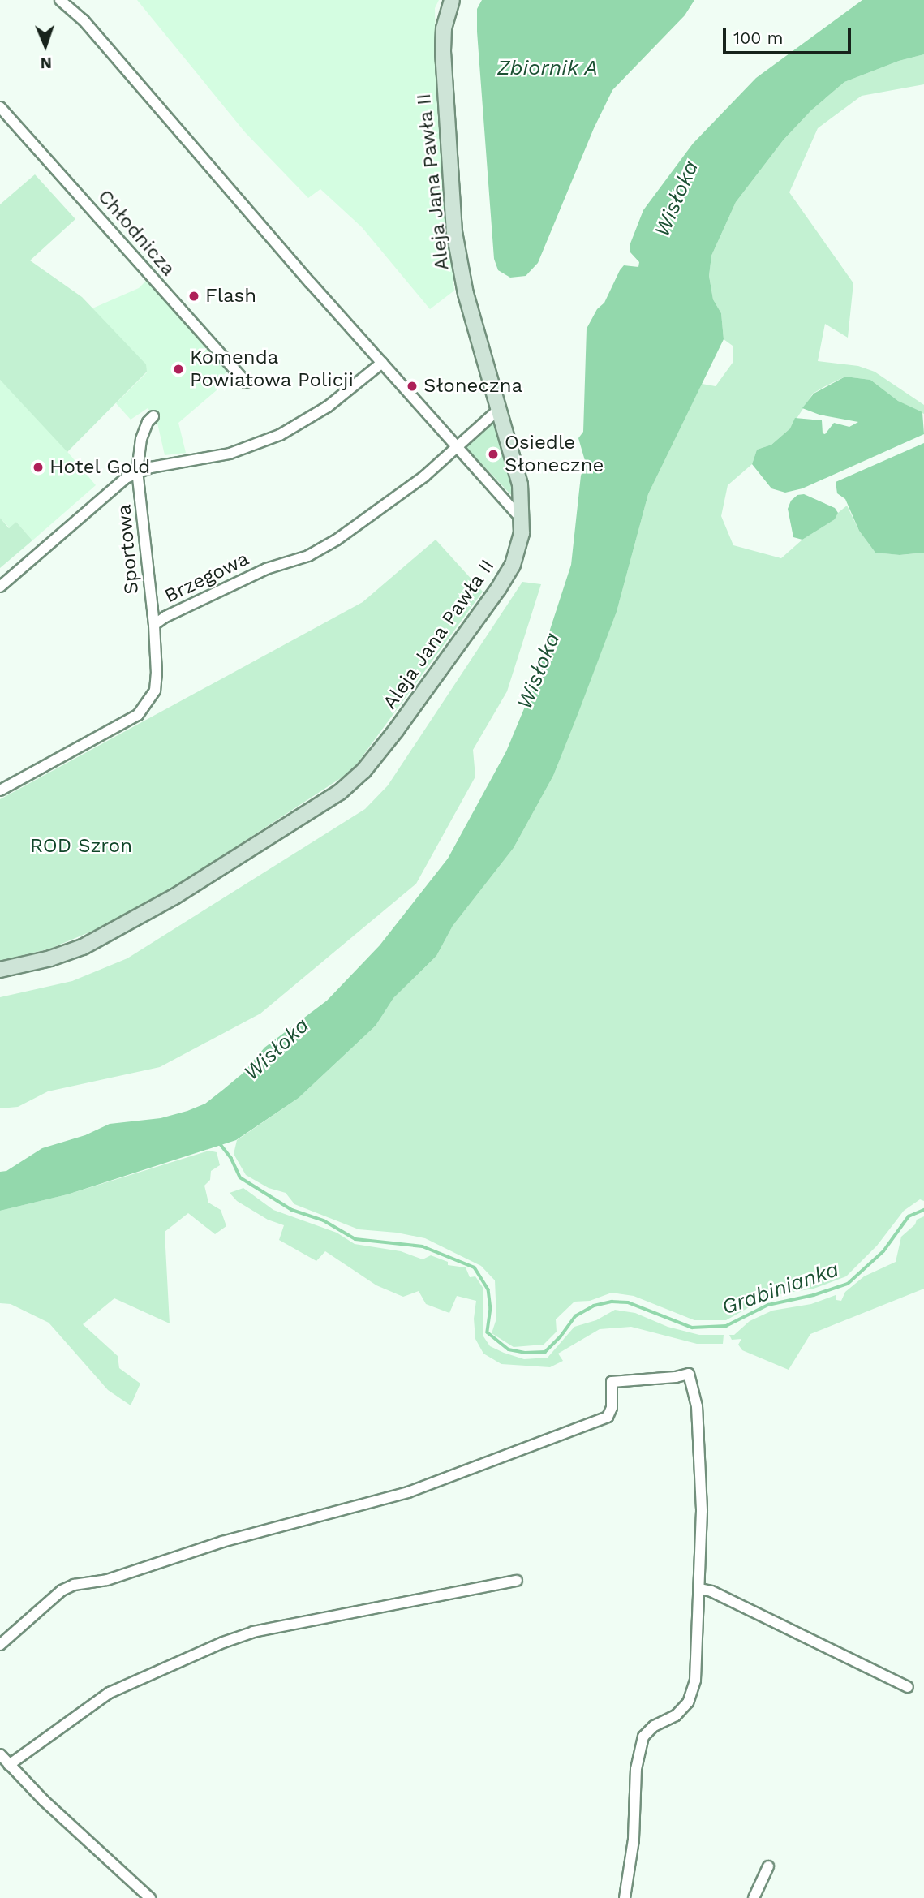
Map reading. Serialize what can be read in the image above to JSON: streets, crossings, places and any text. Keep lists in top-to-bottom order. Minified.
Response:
{"streets":{"street":["Aleja Jana Pawła II","Chłodnicza","Sportowa","Brzegowa"]},"crossings":[["Sportowa","Brzegowa"]],"water":["Zbiornik A","Wisłoka","Grabinianka"],"parks":["ROD Szron"],"places":["Flash","Komenda Powiatowa Policji","Słoneczna","Osiedle Słoneczne","Hotel Gold"],"scale_bar":"100 m","north":"bottom"}
